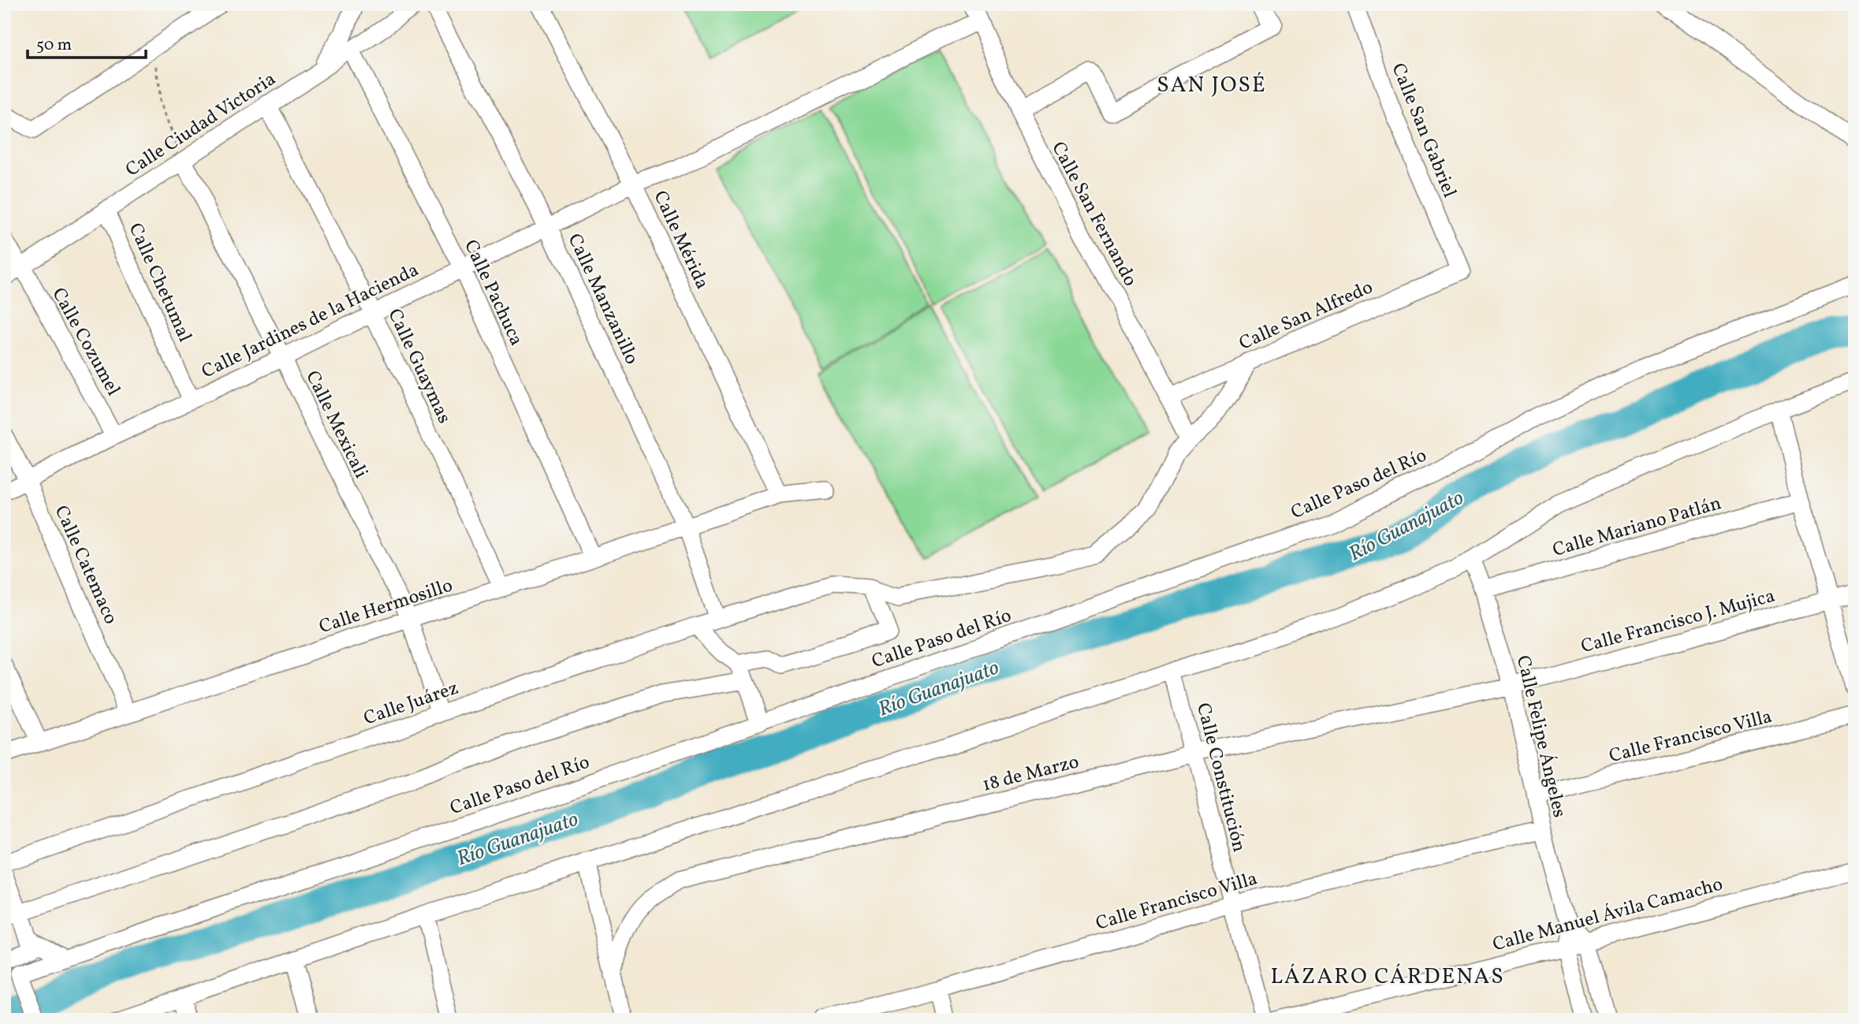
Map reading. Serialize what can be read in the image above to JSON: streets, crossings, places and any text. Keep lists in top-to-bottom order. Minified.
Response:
{"streets":{"street":["Calle Ciudad Victoria","Calle San Gabriel","Calle San Fernando","Calle Mérida","Calle Chetumal","Calle Pachuca","Calle Manzanillo","Calle San Alfredo","Calle Jardines de la Hacienda","Calle Cozumel","Calle Guaymas","Calle Mexicali","Calle Paso del Río","Calle Mariano Patlán","Calle Catemaco","Calle Hermosillo","Calle Francisco J. Mujica","Calle Juárez","Calle Francisco Villa","Calle Felipe Ángeles","18 de Marzo","Calle Constitución","Calle Manuel Ávila Camacho"]},"crossings":[["Calle Ciudad Victoria","Calle Chetumal"],["Calle Ciudad Victoria","Calle Pachuca"],["Calle Ciudad Victoria","Calle Cozumel"],["Calle Ciudad Victoria","Calle Guaymas"],["Calle Ciudad Victoria","Calle Mexicali"],["Calle San Gabriel","Calle San Alfredo"],["Calle San Fernando","Calle San Alfredo"],["Calle San Fernando","Calle Jardines de la Hacienda"],["Calle Mérida","Calle Jardines de la Hacienda"],["Calle Mérida","Calle Hermosillo"],["Calle Chetumal","Calle Jardines de la Hacienda"],["Calle Pachuca","Calle Jardines de la Hacienda"],["Calle Pachuca","Calle Hermosillo"],["Calle Manzanillo","Calle Jardines de la Hacienda"],["Calle Manzanillo","Calle Hermosillo"],["Calle Manzanillo","Calle Juárez"],["Calle Jardines de la Hacienda","Calle Cozumel"],["Calle Jardines de la Hacienda","Calle Guaymas"],["Calle Jardines de la Hacienda","Calle Mexicali"],["Calle Jardines de la Hacienda","Calle Catemaco"],["Calle Guaymas","Calle Hermosillo"],["Calle Mexicali","Calle Hermosillo"],["Calle Mexicali","Calle Juárez"],["Calle Mariano Patlán","Calle Felipe Ángeles"],["Calle Catemaco","Calle Hermosillo"],["Calle Francisco J. Mujica","Calle Felipe Ángeles"],["Calle Francisco J. Mujica","18 de Marzo"],["Calle Francisco Villa","Calle Felipe Ángeles"],["Calle Francisco Villa","Calle Constitución"],["Calle Felipe Ángeles","18 de Marzo"],["Calle Felipe Ángeles","Calle Manuel Ávila Camacho"],["18 de Marzo","Calle Constitución"]],"districts":["SAN JOSÉ","LÁZARO CÁRDENAS"],"water":["Río Guanajuato"],"scale_bar":"50 m"}
